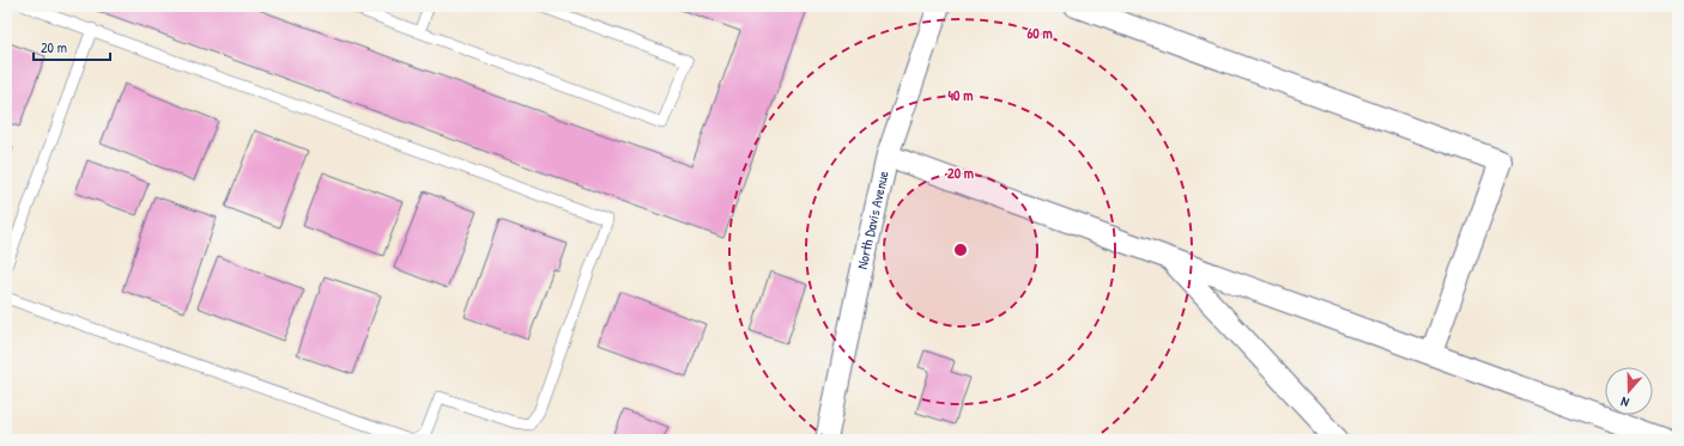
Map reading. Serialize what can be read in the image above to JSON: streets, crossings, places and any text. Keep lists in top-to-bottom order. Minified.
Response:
{"streets":{"street":["North Davis Avenue"]},"scale_bar":"20 m","north":"bottom","rings":["60 m","40 m","20 m"]}
